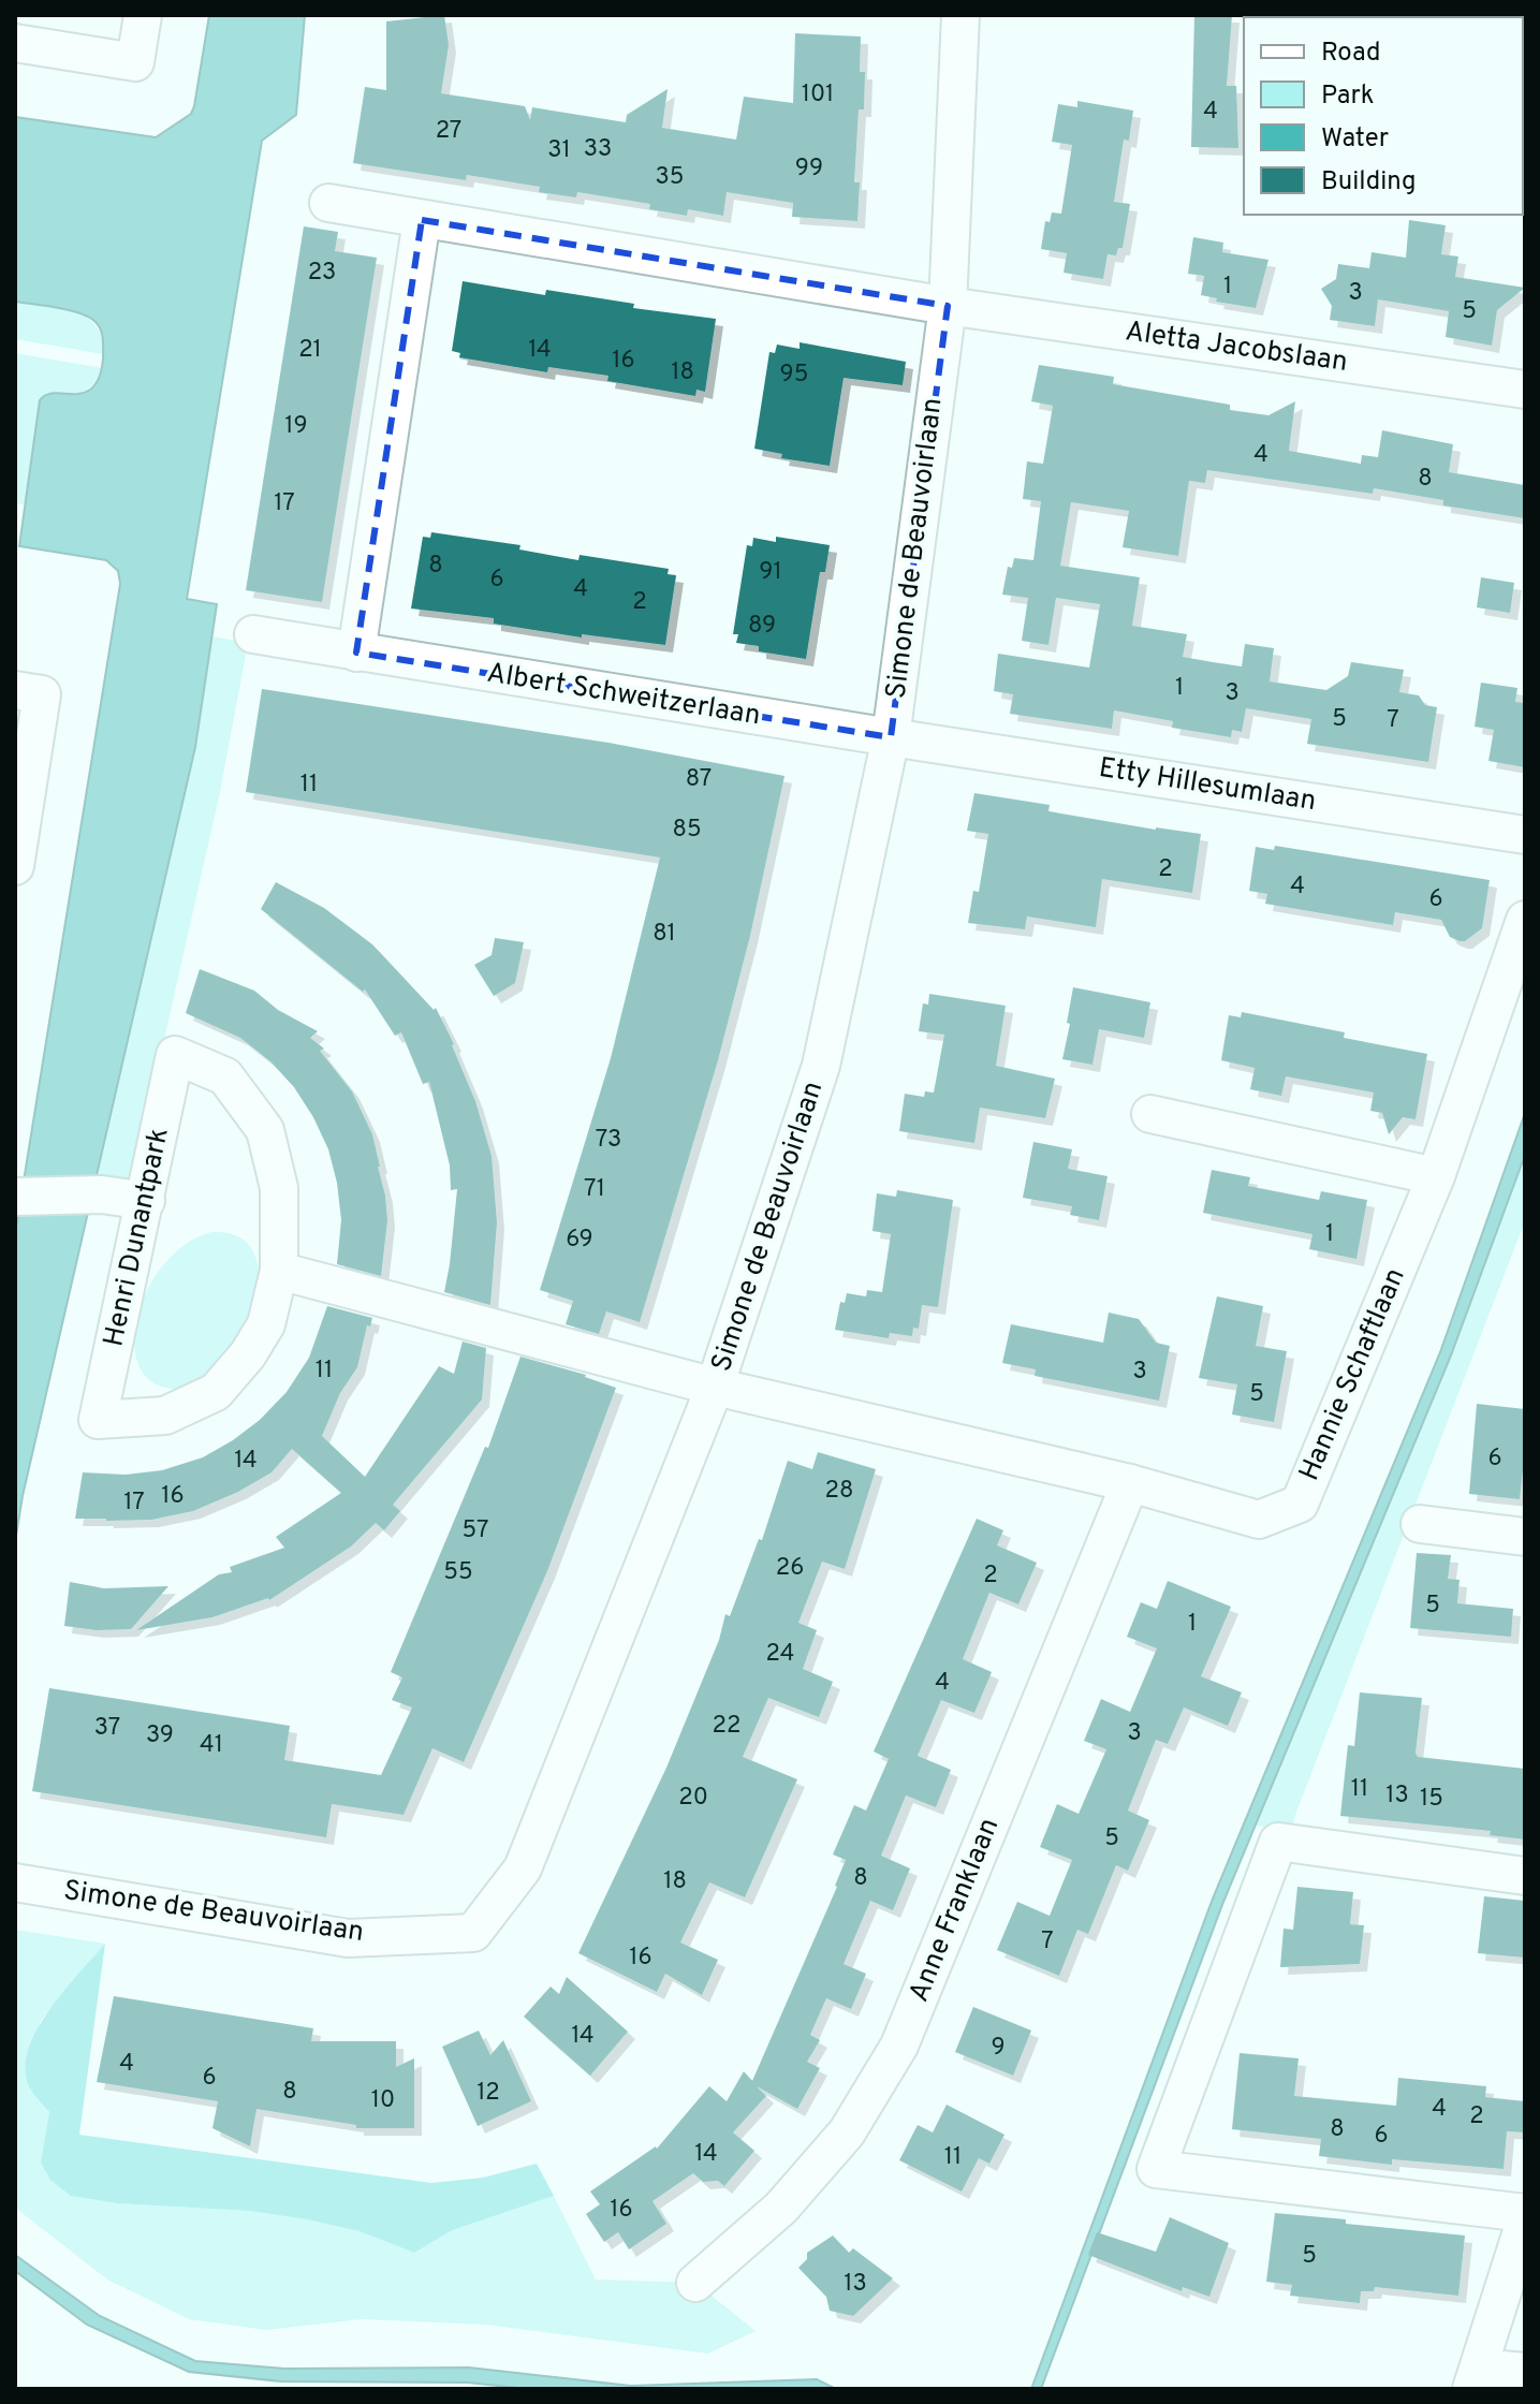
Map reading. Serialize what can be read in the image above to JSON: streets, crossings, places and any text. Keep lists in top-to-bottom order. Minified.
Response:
{"streets":{"street":["Aletta Jacobslaan","Simone de Beauvoirlaan","Albert Schweitzerlaan","Etty Hillesumlaan","Henri Dunantpark","Hannie Schaftlaan","Anne Franklaan"]},"crossings":[["Aletta Jacobslaan","Simone de Beauvoirlaan"],["Simone de Beauvoirlaan","Albert Schweitzerlaan"],["Simone de Beauvoirlaan","Etty Hillesumlaan"],["Simone de Beauvoirlaan","Hannie Schaftlaan"],["Albert Schweitzerlaan","Etty Hillesumlaan"],["Hannie Schaftlaan","Anne Franklaan"]],"house_numbers":["101","4","27","33","31","99","35","23","1","3","5","21","14","16","18","95","19","4","8","17","8","91","6","4","2","89","1","3","5","7","87","11","85","2","4","6","81","73","71","1","69","11","3","5","6","14","28","16","17","57","26","55","2","5","1","24","4","22","37","3","39","41","11","13","20","15","5","8","18","7","16","14","9","4","6","8","12","10","4","2","8","6","14","11","16","5","13"],"legend":["Road","Park","Water","Building"]}
